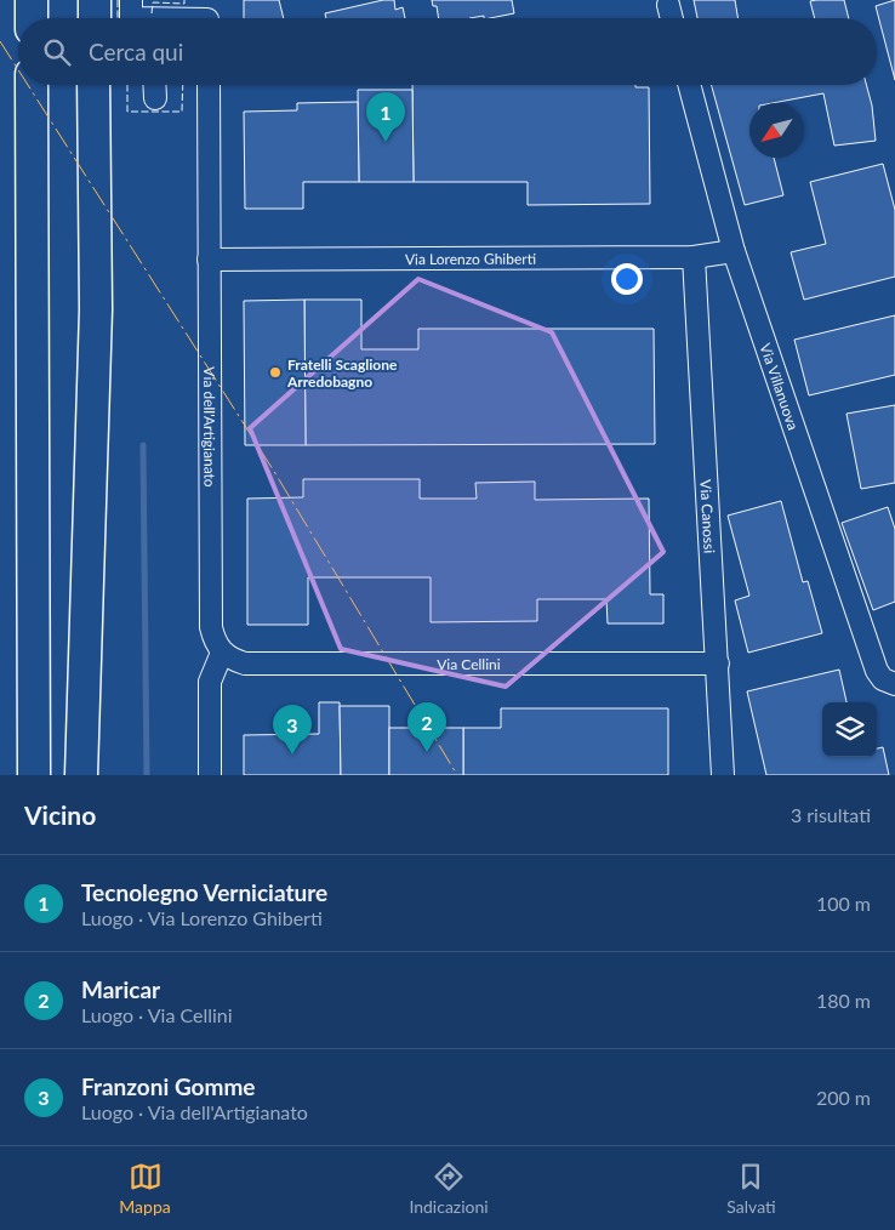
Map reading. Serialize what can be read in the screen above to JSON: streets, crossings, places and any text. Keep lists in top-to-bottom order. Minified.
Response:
{"streets":{"street":["Via Lorenzo Ghiberti","Via Villanuova","Via dell'Artigianato","Via Canossi","Via Cellini"]},"crossings":[["Via Lorenzo Ghiberti","Via Villanuova"],["Via Lorenzo Ghiberti","Via dell'Artigianato"],["Via Lorenzo Ghiberti","Via Canossi"],["Via dell'Artigianato","Via Cellini"],["Via Canossi","Via Cellini"]],"places":["Fratelli Scaglione Arredobagno"],"north":"bottom left","page":{"search":"Cerca qui","pins":["1","2","3"],"heading":["Vicino","3 risultati"],"list":[{"mark":"1","name":"Tecnolegno Verniciature","note":"Luogo · Via Lorenzo Ghiberti","value":"100 m"},{"mark":"2","name":"Maricar","note":"Luogo · Via Cellini","value":"180 m"},{"mark":"3","name":"Franzoni Gomme","note":"Luogo · Via dell'Artigianato","value":"200 m"}],"nav":["Mappa","Indicazioni","Salvati"]}}
